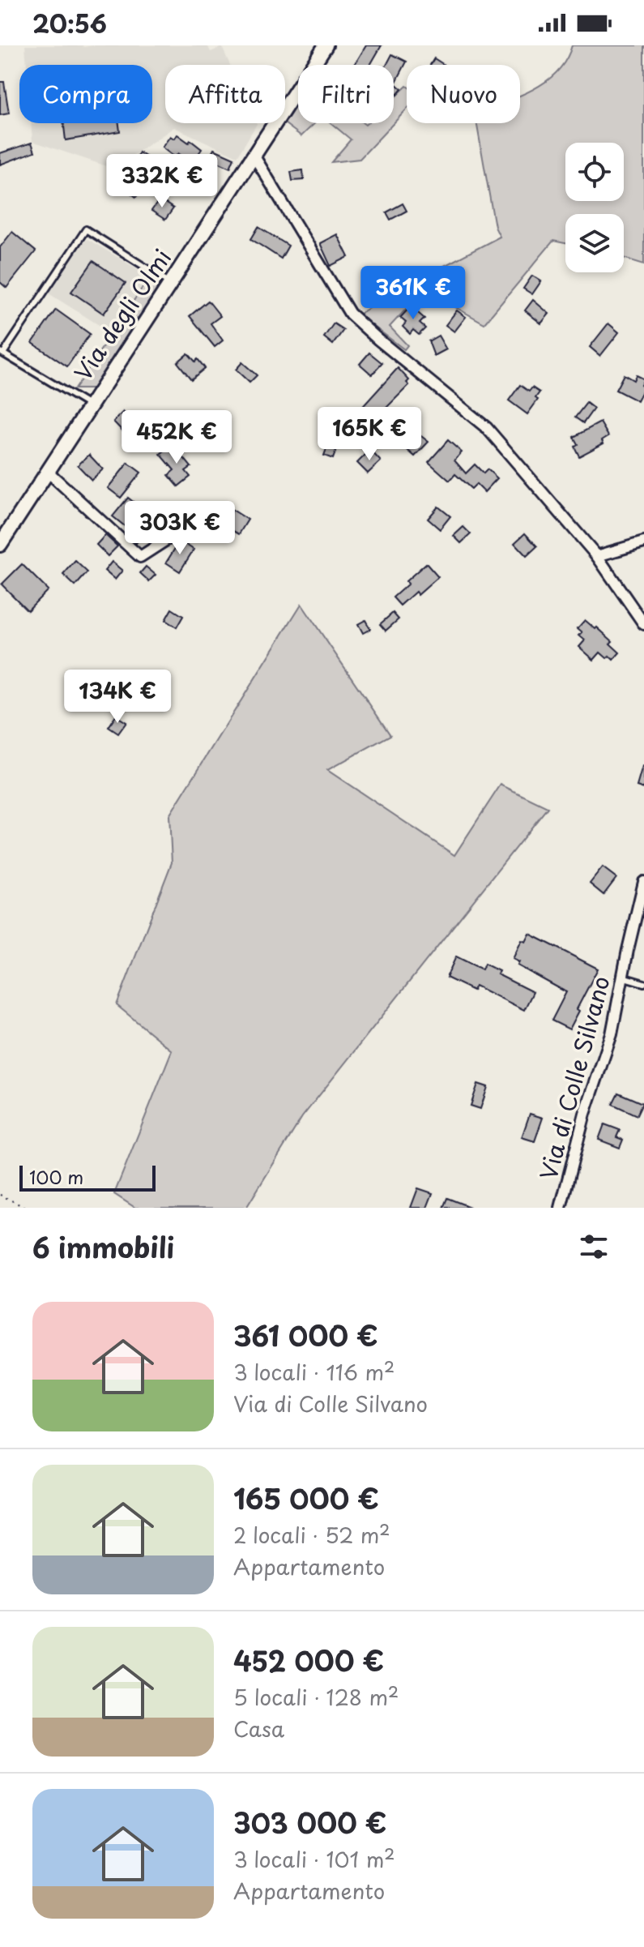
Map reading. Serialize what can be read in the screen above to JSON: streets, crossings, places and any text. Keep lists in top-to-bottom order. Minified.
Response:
{"streets":{"street":["Via degli Olmi","Via di Colle Silvano"]},"scale_bar":"100 m","page":{"status":"20:56","chip":["Compra","Affitta","Filtri","Nuovo"],"price":["332K €","361K €","165K €","452K €","303K €","134K €"],"scale":"100 m","heading":"6 immobili","list":[{"name":"361 000 €","note":"3 locali · 116 m² · Via di Colle Silvano"},{"name":"165 000 €","note":"2 locali · 52 m² · Appartamento"},{"name":"452 000 €","note":"5 locali · 128 m² · Casa"},{"name":"303 000 €","note":"3 locali · 101 m² · Appartamento"}]}}
